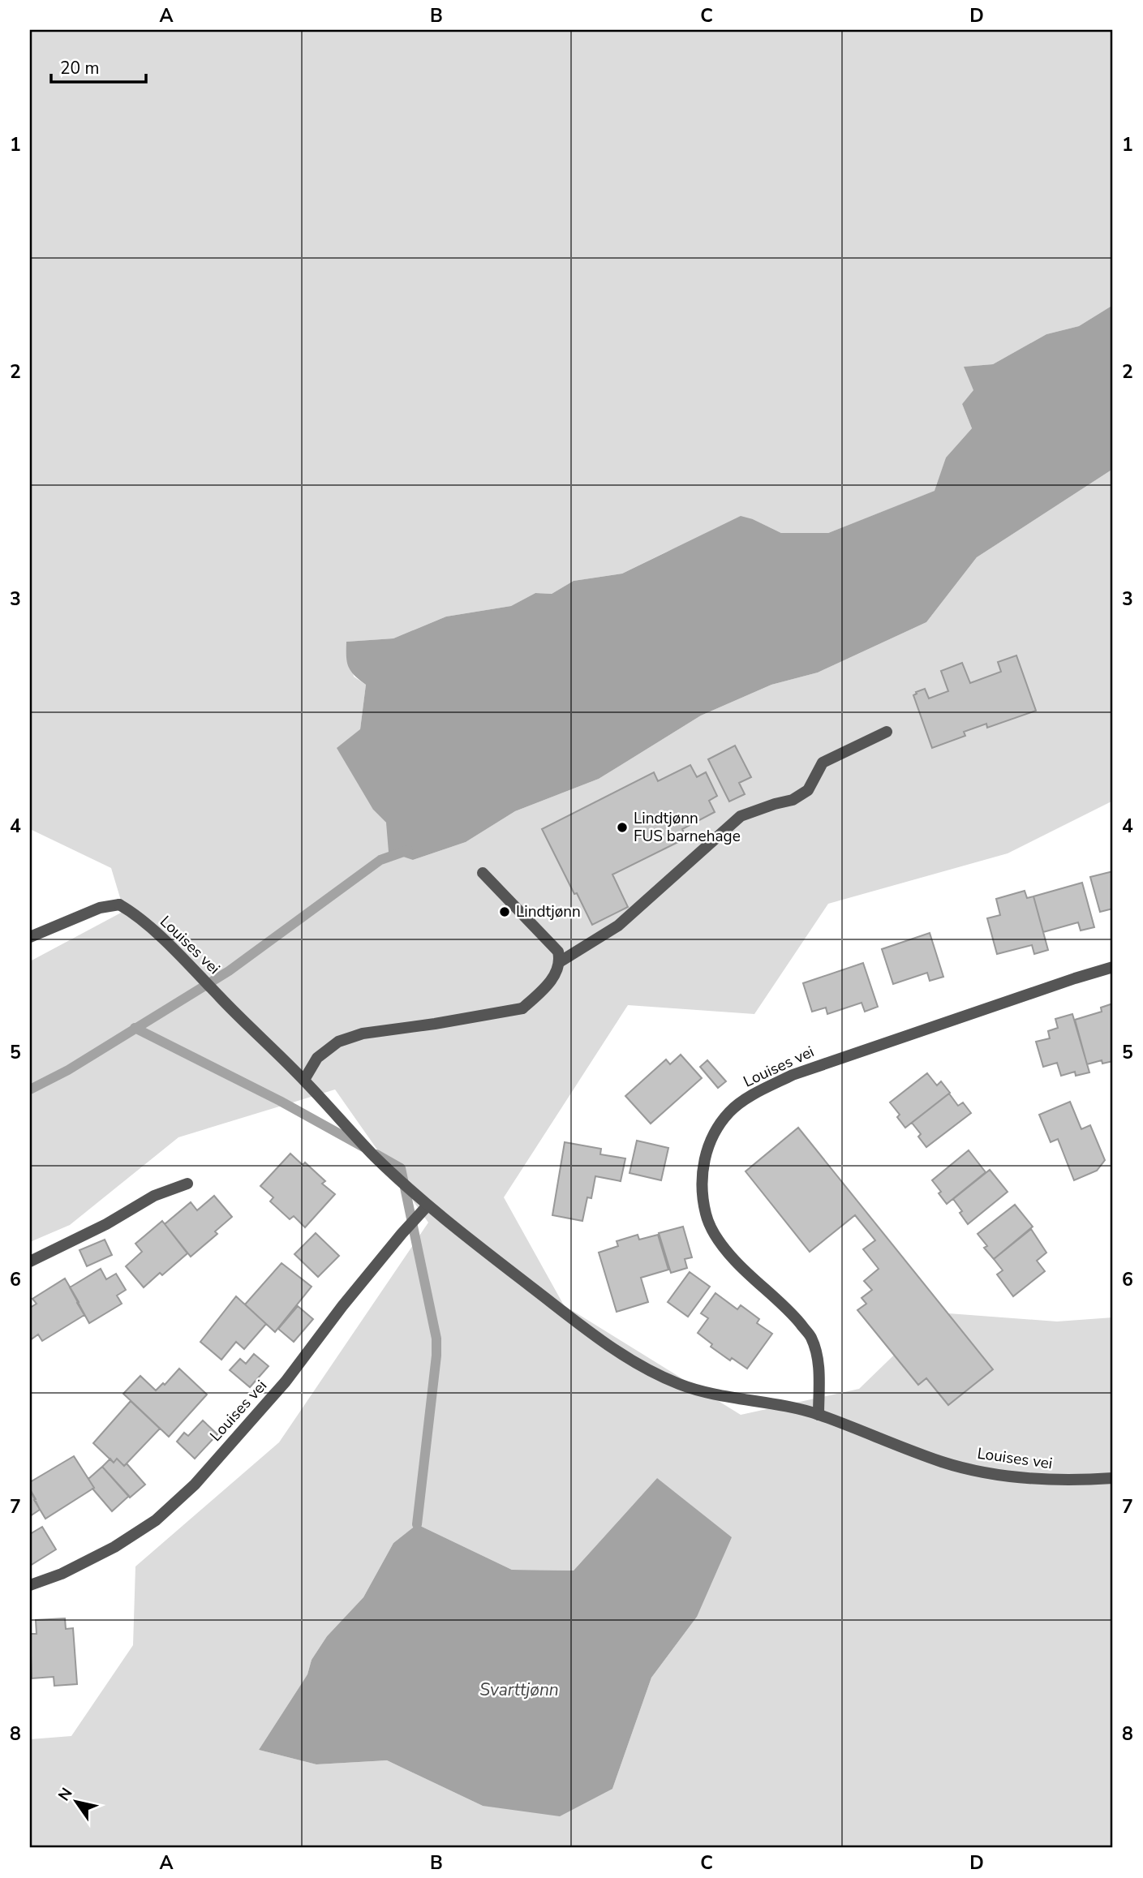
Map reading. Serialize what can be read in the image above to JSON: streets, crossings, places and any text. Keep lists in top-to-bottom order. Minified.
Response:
{"streets":{"street":["Louises vei"]},"water":["Svarttjønn"],"places":["Lindtjønn FUS barnehage","Lindtjønn"],"scale_bar":"20 m","north":"top left","grid":{"columns":["A","B","C","D"],"rows":["1","2","3","4","5","6","7","8"]}}
